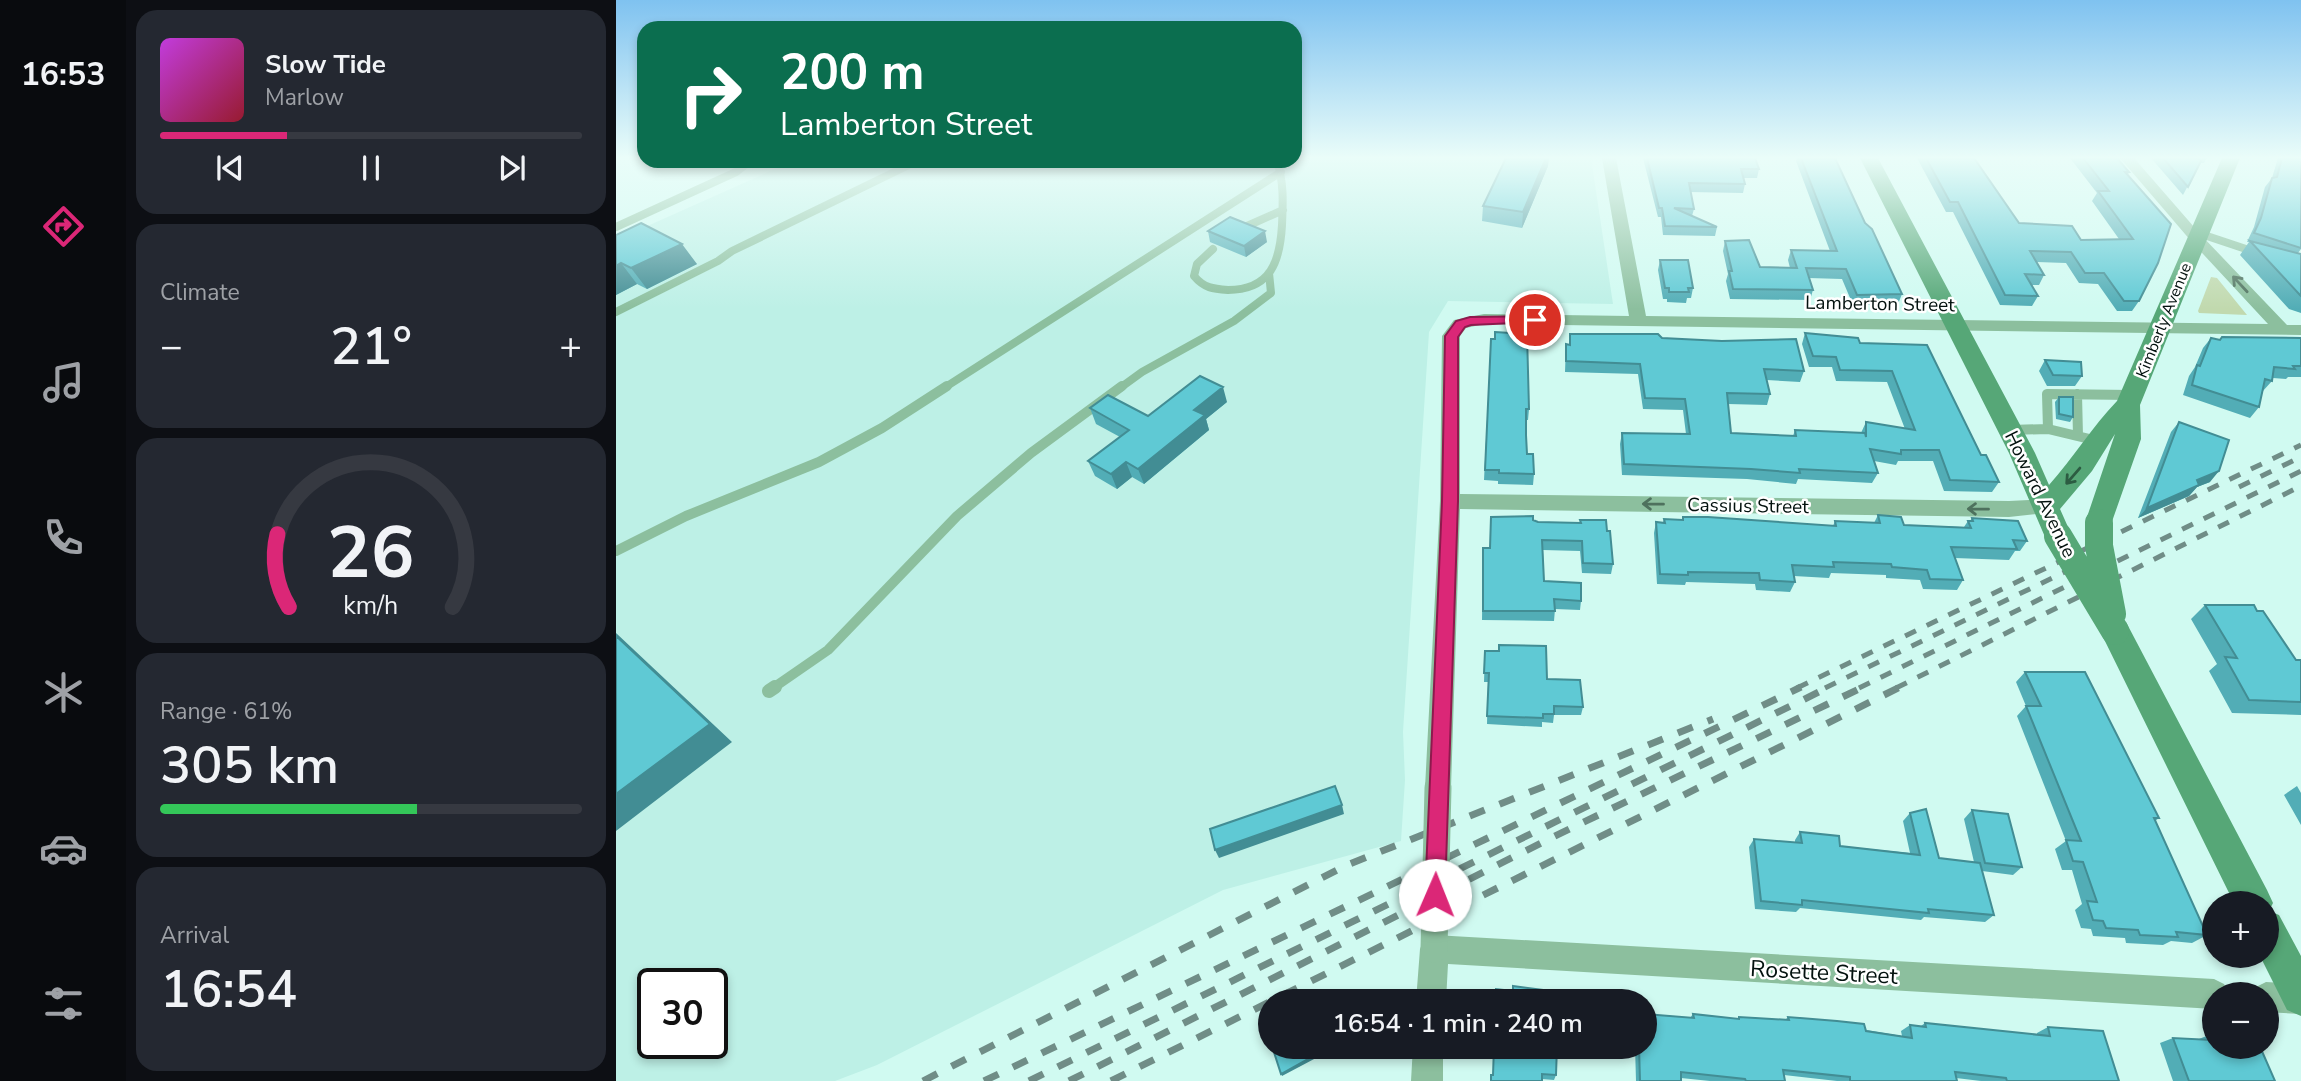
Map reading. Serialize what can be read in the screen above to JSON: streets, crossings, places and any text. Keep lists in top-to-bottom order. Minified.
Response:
{"streets":{"main road":["Kimberly Avenue","Howard Avenue"],"street":["Lamberton Street","Cassius Street","Rosette Street"]},"crossings":[["Lamberton Street","Kimberly Avenue"],["Lamberton Street","Howard Avenue"],["Lamberton Street","Cassius Street"],["Howard Avenue","Cassius Street"]],"one_way":["Cassius Street"],"page":{"tabs":"16:53","turn":["200 m","Lamberton Street"],"song":["Slow Tide","Marlow"],"tile":["Climate",["Range · 61%","305 km"],["Arrival","16:54"]],"heat":["−","21°","+"],"map_buttons":["+","−"],"limit":"30","trip":"16:54 · 1 min · 240 m","gauge":["26","km/h"]}}
